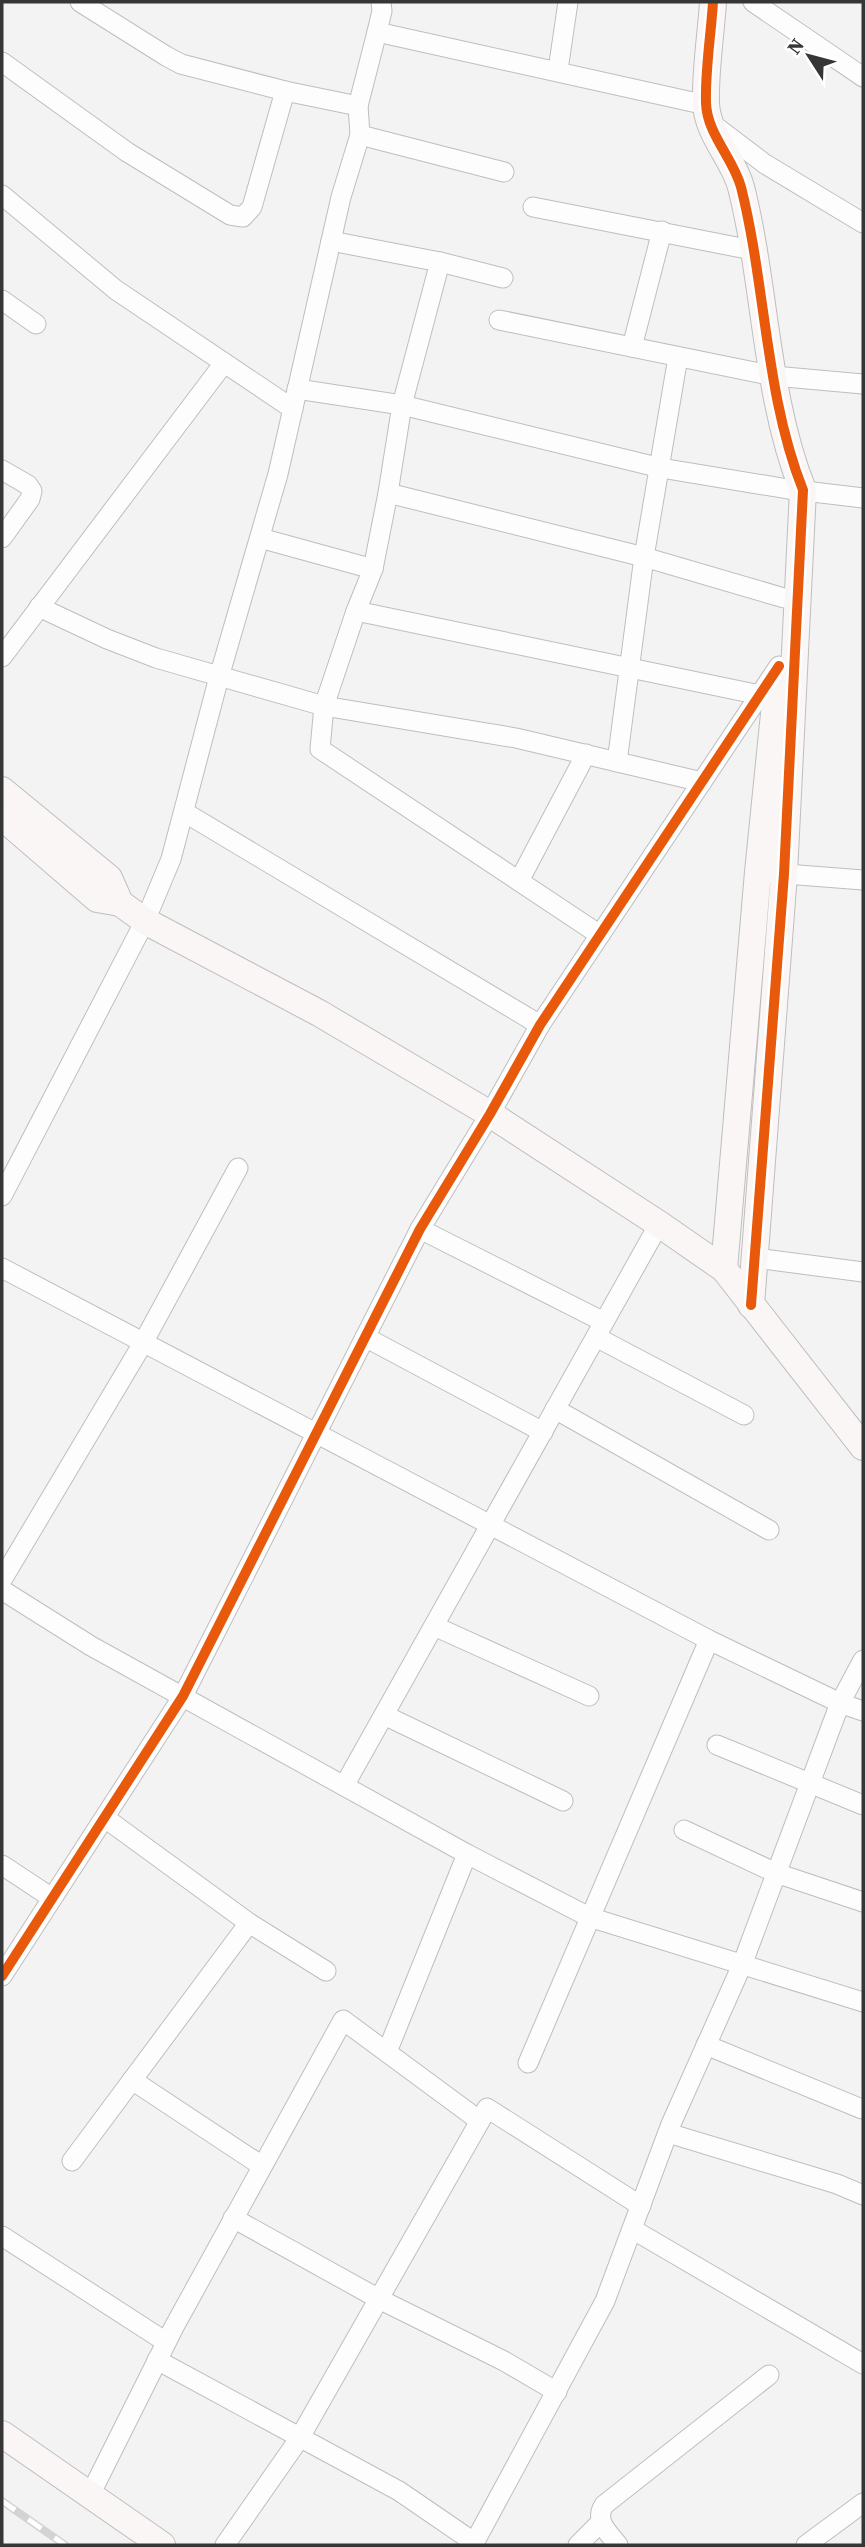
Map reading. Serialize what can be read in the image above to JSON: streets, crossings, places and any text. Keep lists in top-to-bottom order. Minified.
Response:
{"north":"top left"}
